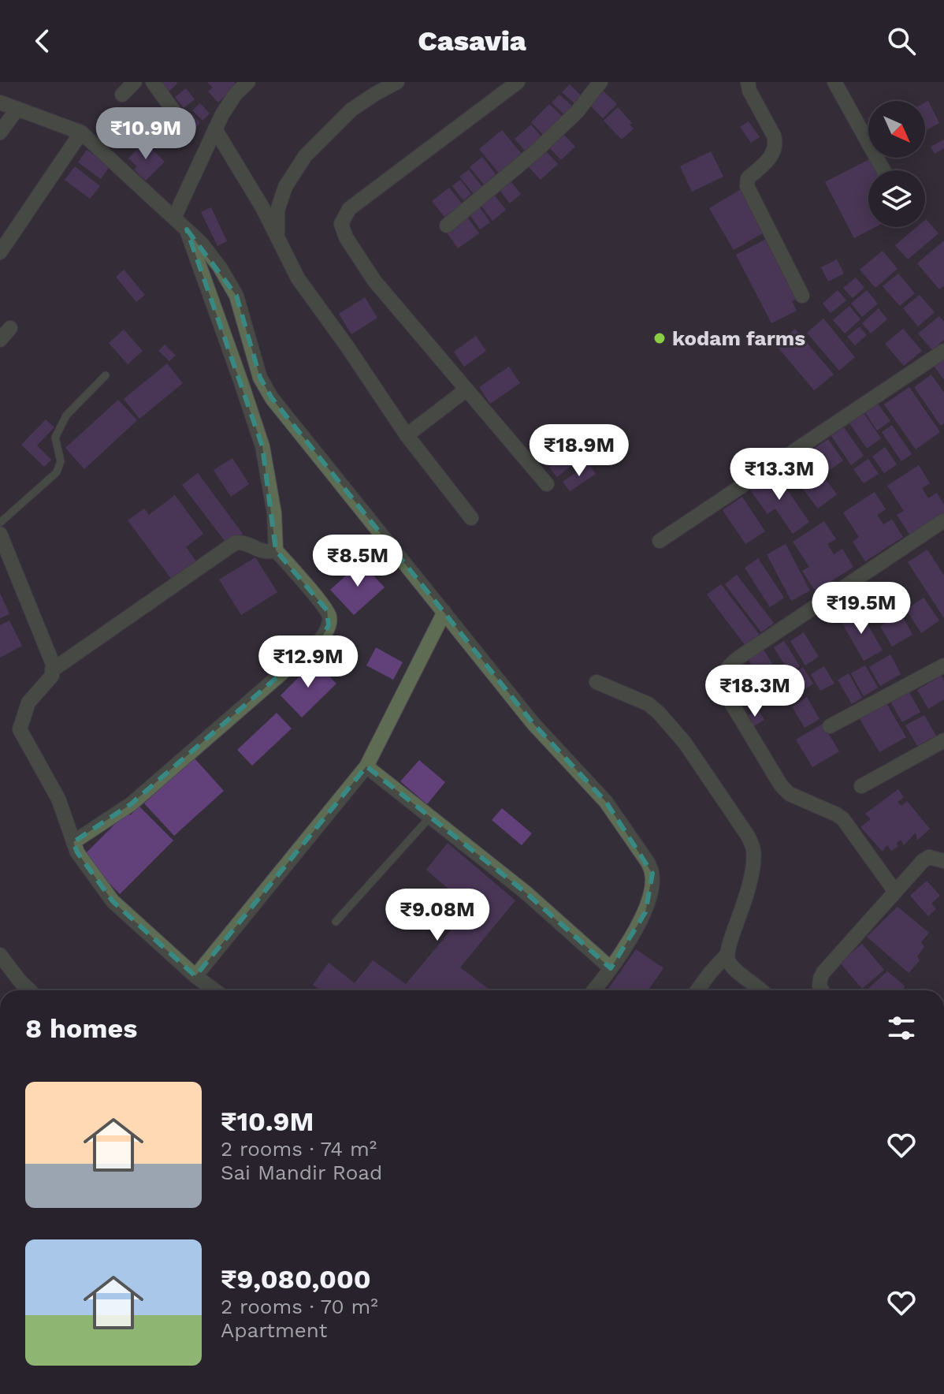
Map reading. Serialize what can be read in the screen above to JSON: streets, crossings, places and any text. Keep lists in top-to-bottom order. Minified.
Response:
{"places":["kodam farms"],"north":"bottom right","page":{"header":"Casavia","price":["₹10.9M","₹18.9M","₹13.3M","₹8.5M","₹19.5M","₹12.9M","₹18.3M","₹9.08M"],"heading":"8 homes","list":[{"name":"₹10.9M","note":"2 rooms · 74 m² · Sai Mandir Road"},{"name":"₹9,080,000","note":"2 rooms · 70 m² · Apartment"}]}}
